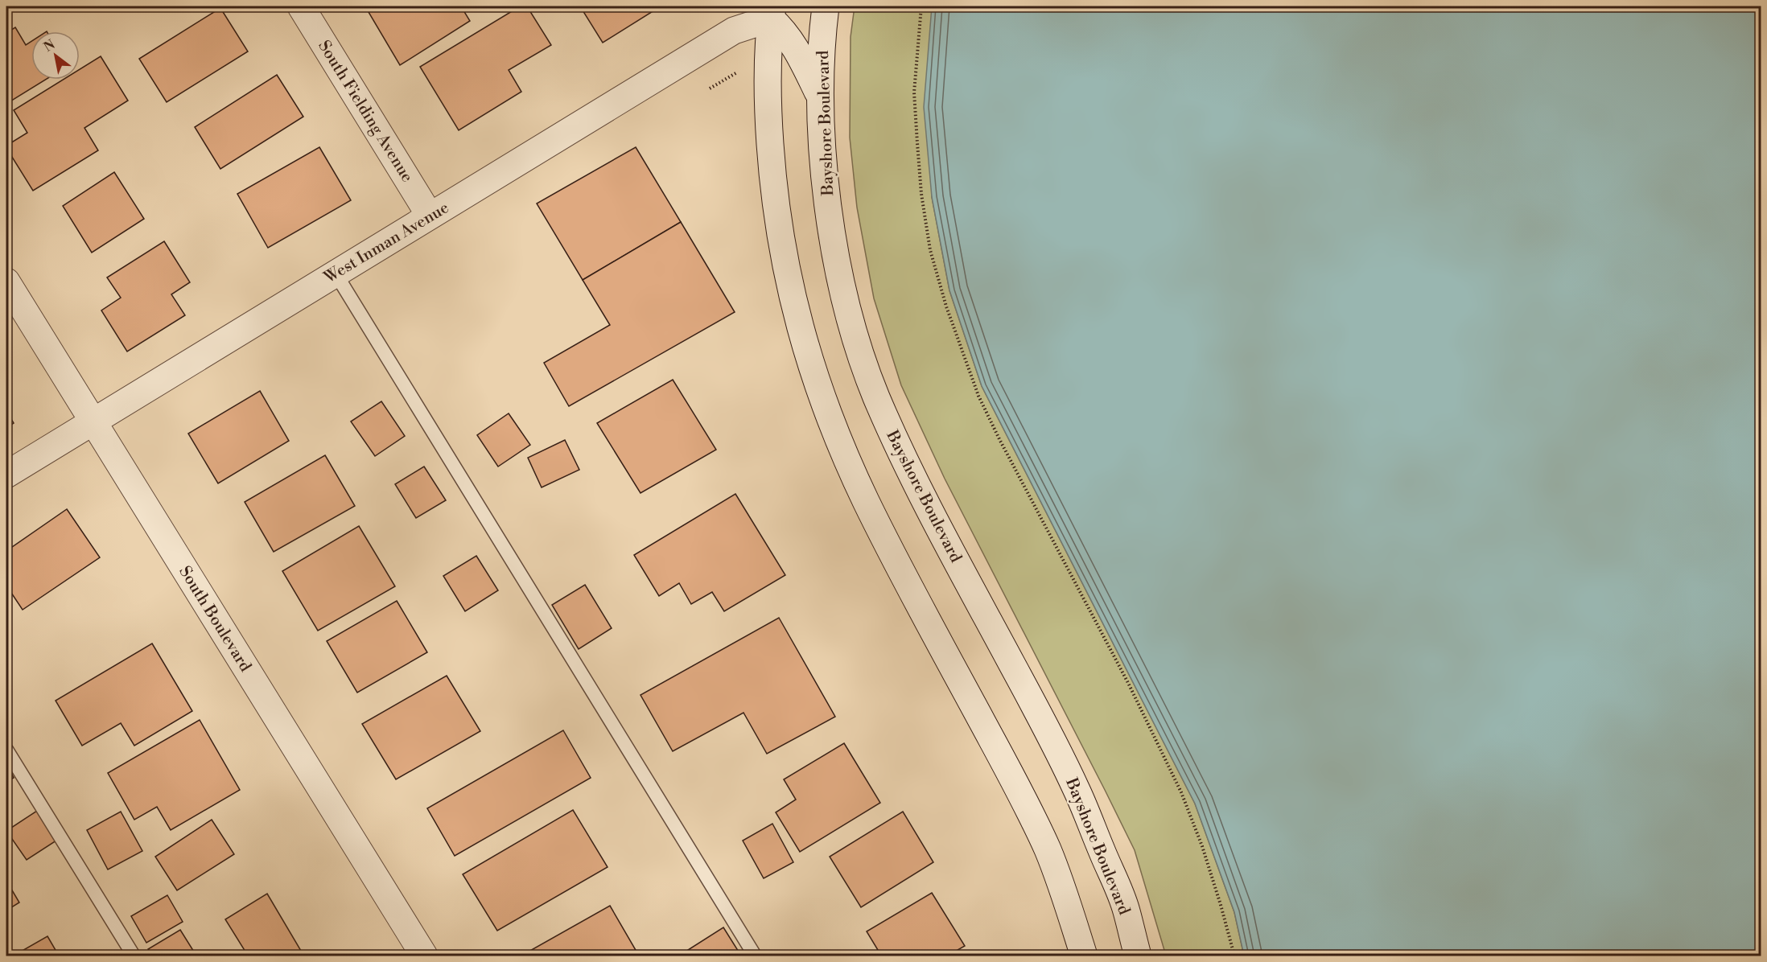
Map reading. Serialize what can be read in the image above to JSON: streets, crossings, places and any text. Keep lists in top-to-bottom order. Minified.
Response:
{"streets":{"main road":["South Fielding Avenue","Bayshore Boulevard","West Inman Avenue","South Boulevard"]},"crossings":[["South Fielding Avenue","West Inman Avenue"],["West Inman Avenue","South Boulevard"]],"north":"top left"}
